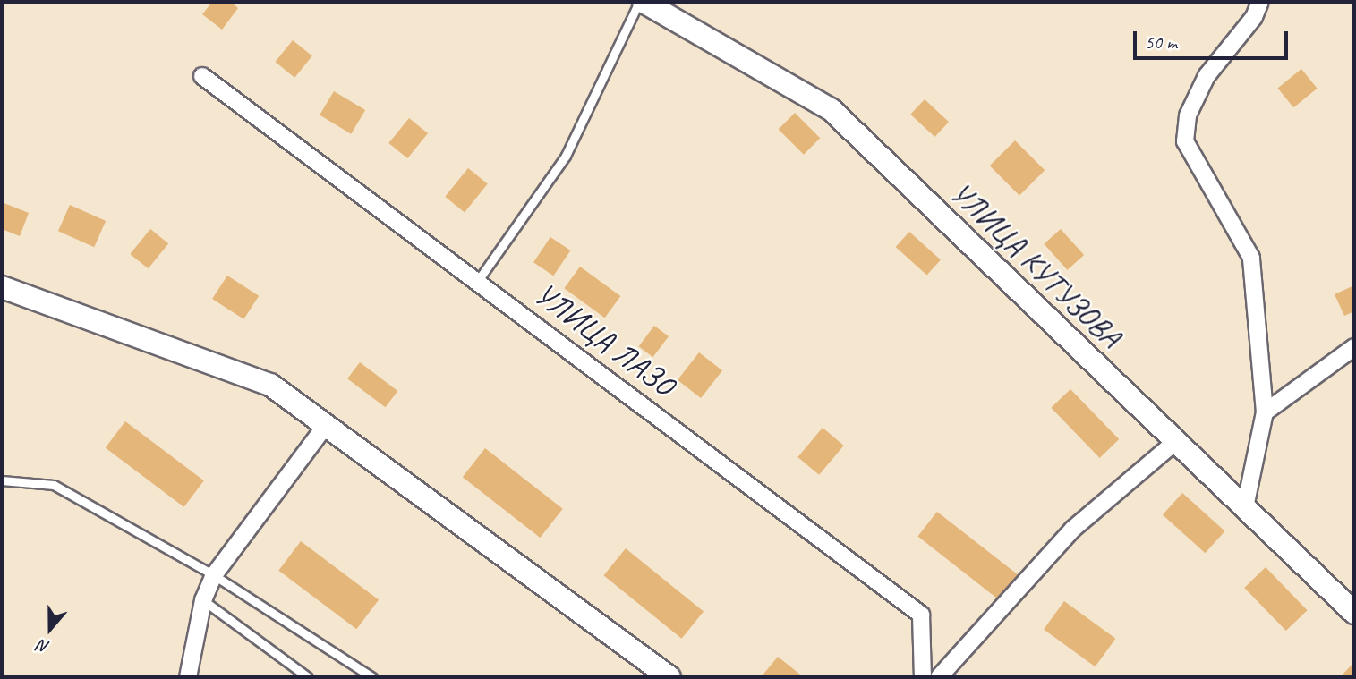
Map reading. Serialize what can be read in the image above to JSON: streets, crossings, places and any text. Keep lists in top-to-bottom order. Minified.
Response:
{"streets":{"street":["УЛИЦА КУТУЗОВА","УЛИЦА ЛАЗО"]},"scale_bar":"50 m","north":"bottom"}
